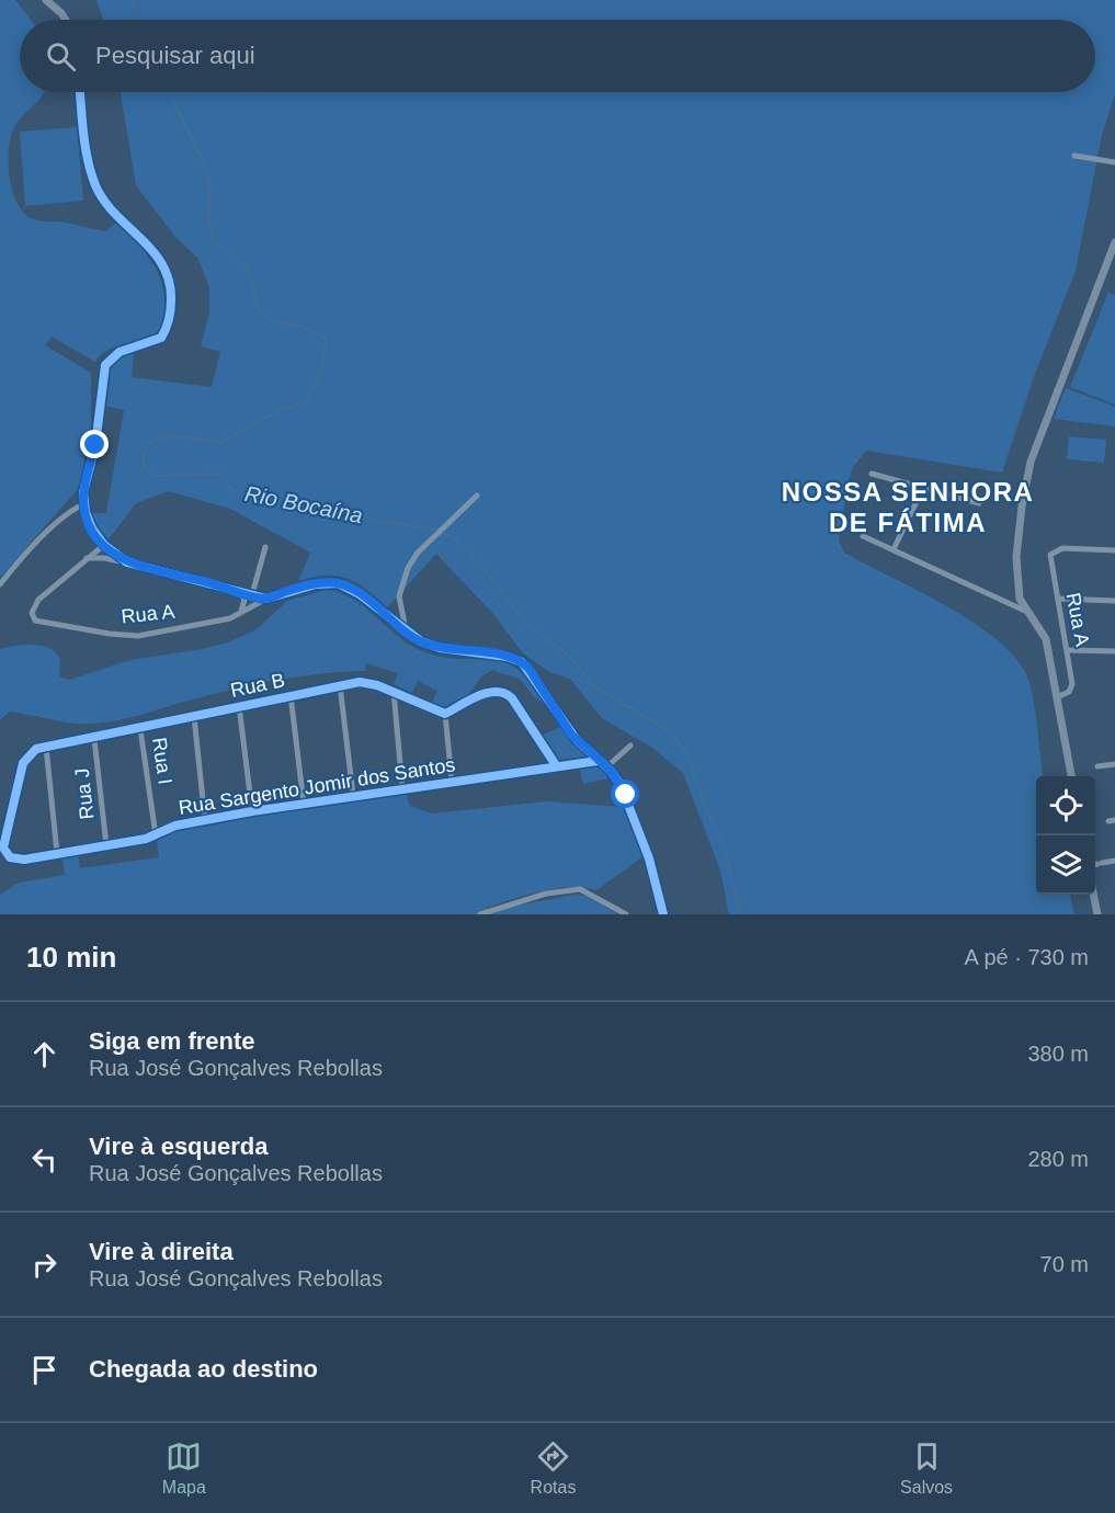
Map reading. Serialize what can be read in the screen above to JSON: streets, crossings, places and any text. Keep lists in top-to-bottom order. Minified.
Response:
{"streets":{"street":["Rua A","Rua B","Rua I","Rua Sargento Jomir dos Santos","Rua J"]},"crossings":[["Rua B","Rua I"],["Rua B","Rua Sargento Jomir dos Santos"],["Rua B","Rua J"],["Rua I","Rua Sargento Jomir dos Santos"],["Rua Sargento Jomir dos Santos","Rua J"]],"districts":["NOSSA SENHORA DE FÁTIMA"],"water":["Rio Bocaína"],"page":{"search":"Pesquisar aqui","heading":["10 min","A pé · 730 m"],"list":[["Siga em frente","Rua José Gonçalves Rebollas","380 m"],["Vire à esquerda","Rua José Gonçalves Rebollas","280 m"],["Vire à direita","Rua José Gonçalves Rebollas","70 m"],"Chegada ao destino"],"nav":["Mapa","Rotas","Salvos"]}}
